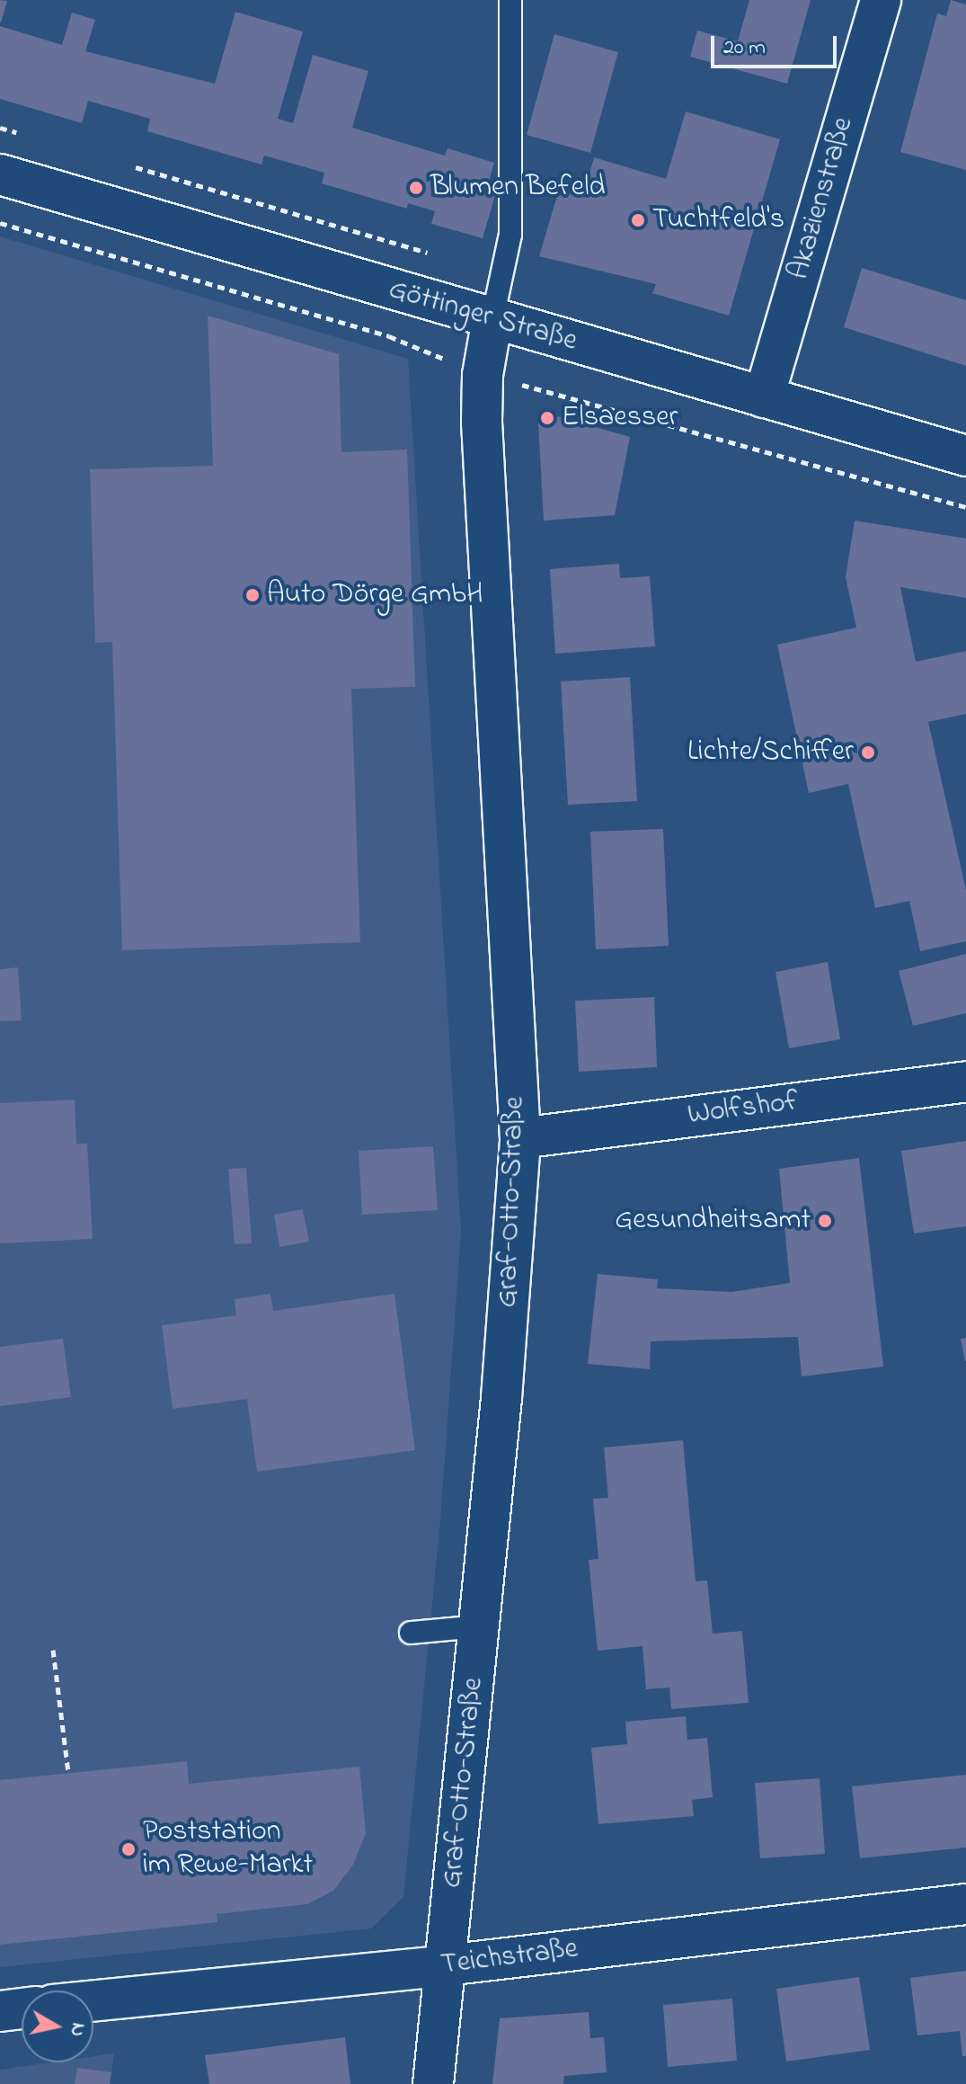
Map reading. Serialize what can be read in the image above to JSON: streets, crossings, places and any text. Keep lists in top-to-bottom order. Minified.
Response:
{"streets":{"street":["Akazienstraße","Göttinger Straße","Wolfshof","Graf-Otto-Straße","Teichstraße"]},"crossings":[["Akazienstraße","Göttinger Straße"],["Göttinger Straße","Graf-Otto-Straße"],["Wolfshof","Graf-Otto-Straße"],["Graf-Otto-Straße","Teichstraße"]],"places":["Blumen Befeld","Tuchtfeld's","Elsaesser","Auto Dörge GmbH","Lichte/Schiffer","Gesundheitsamt","Poststation im Rewe-Markt"],"scale_bar":"20 m","north":"right"}
